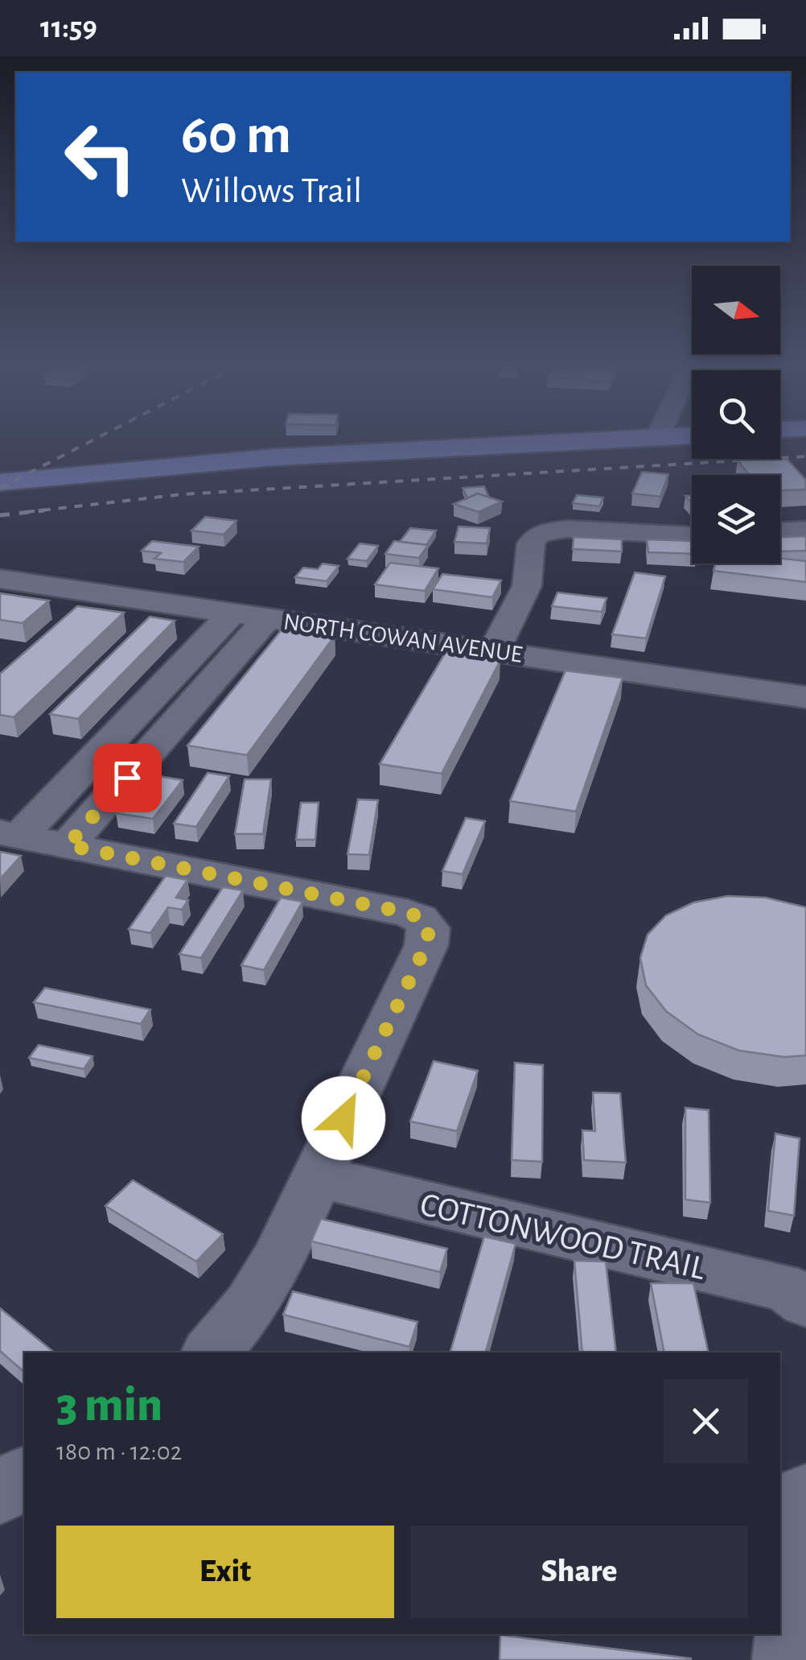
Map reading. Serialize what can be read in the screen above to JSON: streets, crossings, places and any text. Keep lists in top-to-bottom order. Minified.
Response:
{"streets":{"street":["NORTH COWAN AVENUE","COTTONWOOD TRAIL"]},"north":"right","page":{"status":"11:59","turn":["60 m","Willows Trail"],"heading":["3 min","180 m · 12:02"],"buttons":["Exit","Share"]}}
